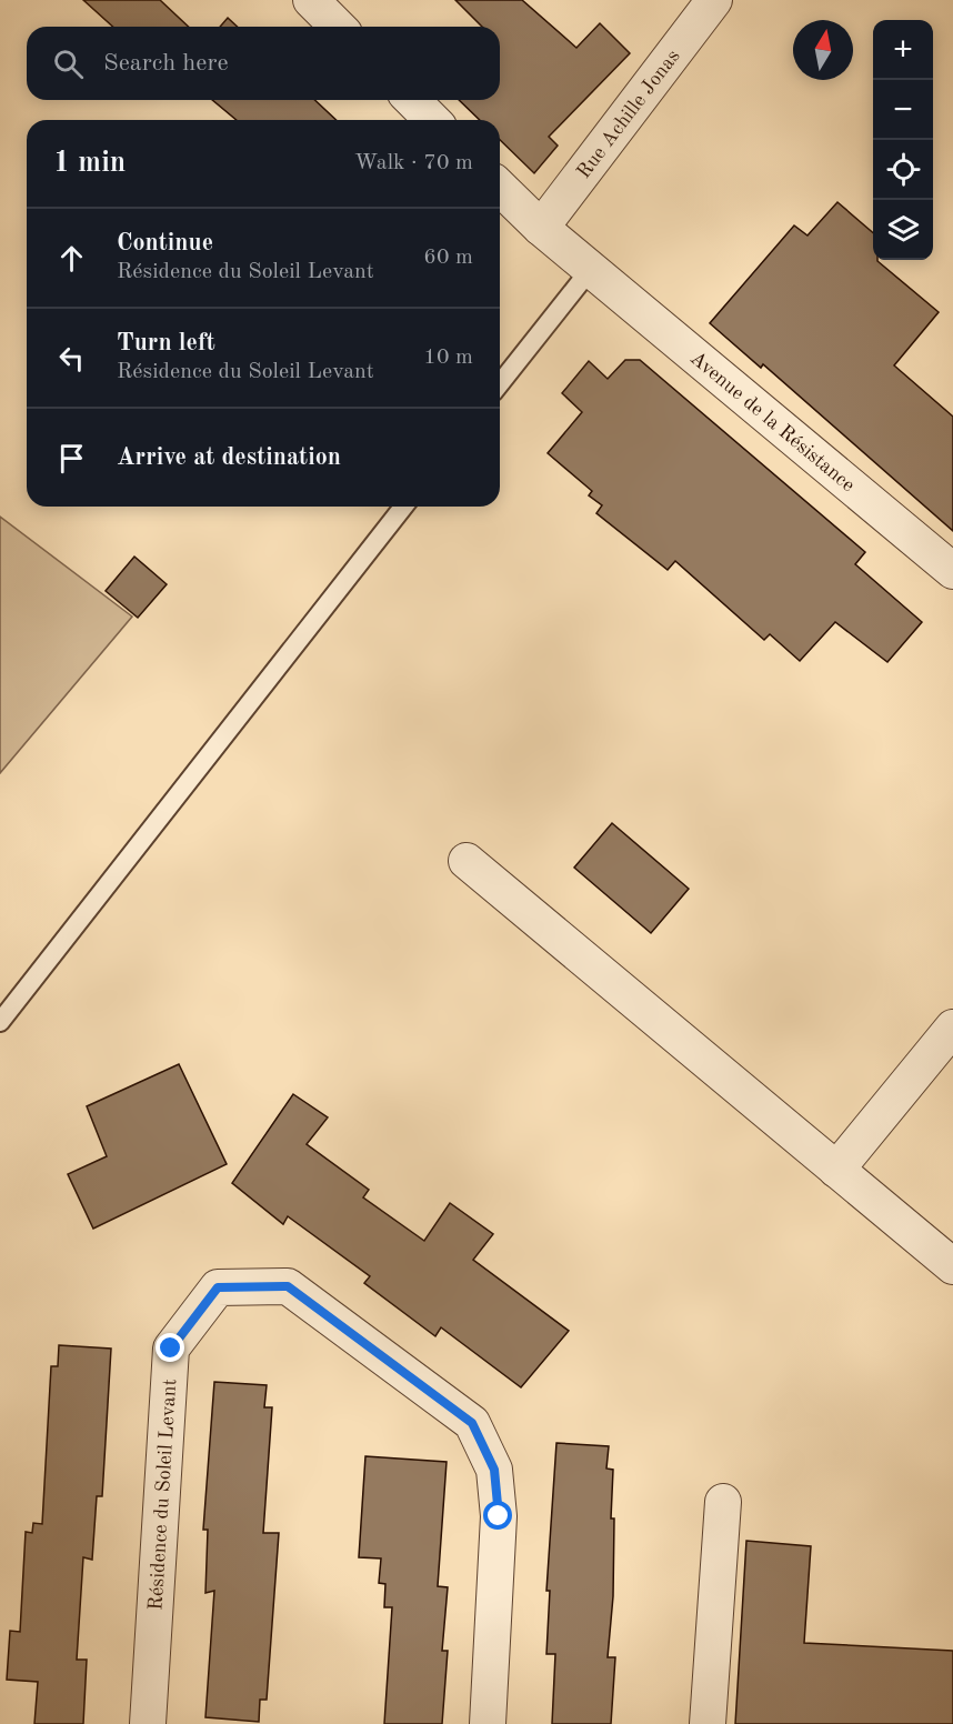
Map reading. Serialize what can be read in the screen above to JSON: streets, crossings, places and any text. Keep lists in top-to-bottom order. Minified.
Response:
{"streets":{"street":["Rue Achille Jonas","Avenue de la Résistance","Résidence du Soleil Levant"]},"crossings":[["Rue Achille Jonas","Avenue de la Résistance"]],"north":"top","page":{"map_buttons":["+","−"],"search":"Search here","heading":["1 min","Walk · 70 m"],"list":[["Continue","Résidence du Soleil Levant","60 m"],["Turn left","Résidence du Soleil Levant","10 m"],"Arrive at destination"]}}
